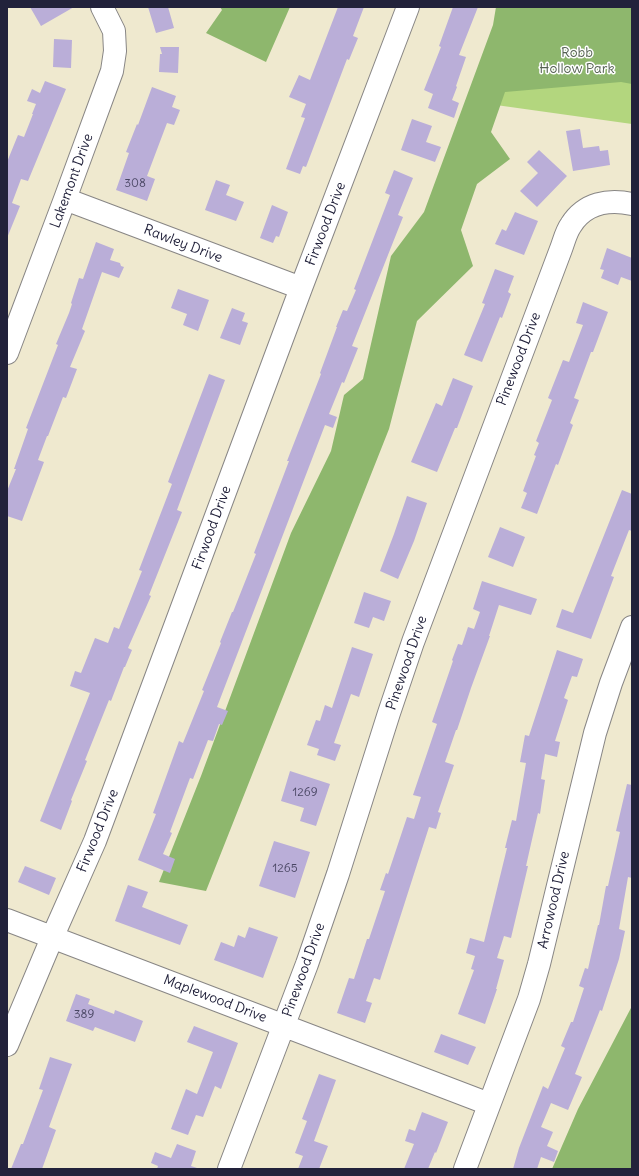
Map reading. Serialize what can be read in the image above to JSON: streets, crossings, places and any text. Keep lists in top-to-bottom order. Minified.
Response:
{"streets":{"street":["Lakemont Drive","Firwood Drive","Rawley Drive","Pinewood Drive","Arrowood Drive","Maplewood Drive"]},"crossings":[["Lakemont Drive","Rawley Drive"],["Firwood Drive","Rawley Drive"],["Firwood Drive","Maplewood Drive"],["Pinewood Drive","Maplewood Drive"],["Arrowood Drive","Maplewood Drive"]],"parks":["Robb Hollow Park"],"house_numbers":["308","1269","1265","389"]}
